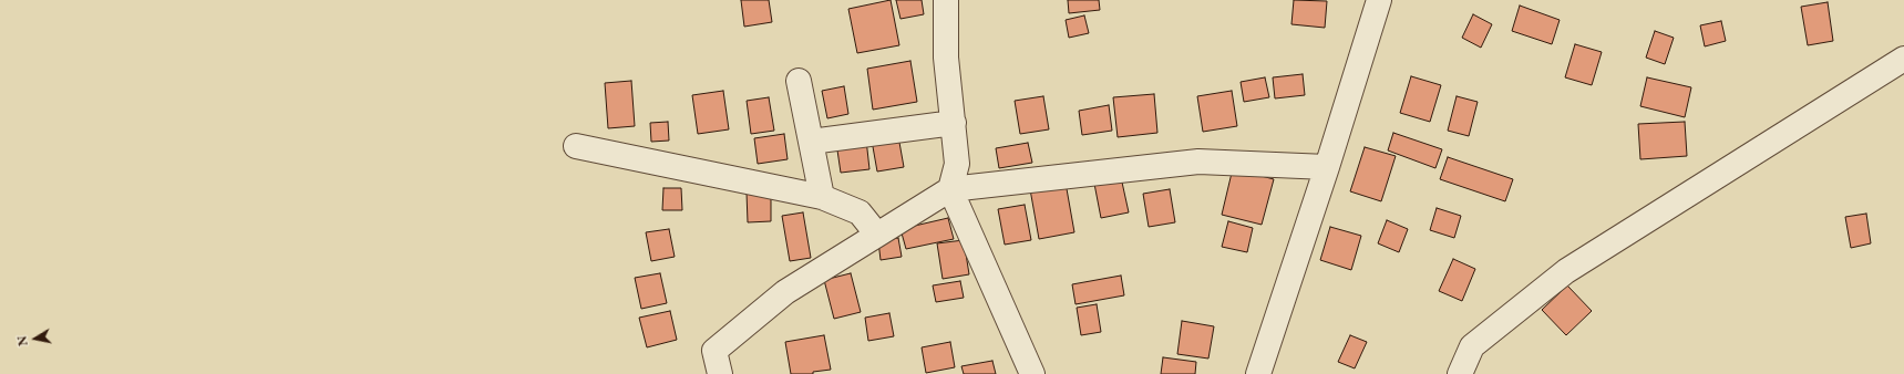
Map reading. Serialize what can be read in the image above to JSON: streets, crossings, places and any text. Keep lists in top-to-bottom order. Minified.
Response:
{"north":"left"}
